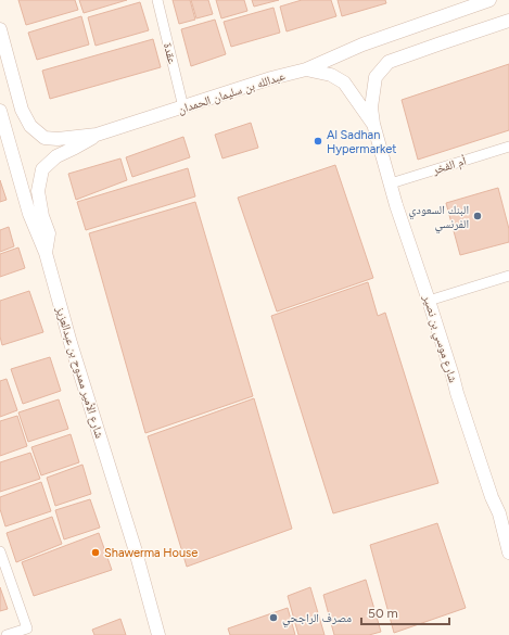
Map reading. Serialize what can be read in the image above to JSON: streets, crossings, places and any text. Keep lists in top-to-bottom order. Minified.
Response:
{"streets":{"street":["عقدة","عبدالله بن سليمان الحمدان","أم الفخر","شارع موسي بن نصير","شارع الأمير ممدوح بن عبدالعزيز"]},"crossings":[["عقدة","عبدالله بن سليمان الحمدان"],["أم الفخر","شارع موسي بن نصير"]],"places":["Al Sadhan Hypermarket","البنك السعودي الفرنسي","Shawerma House","مصرف الراجحي"],"scale_bar":"50 m"}
